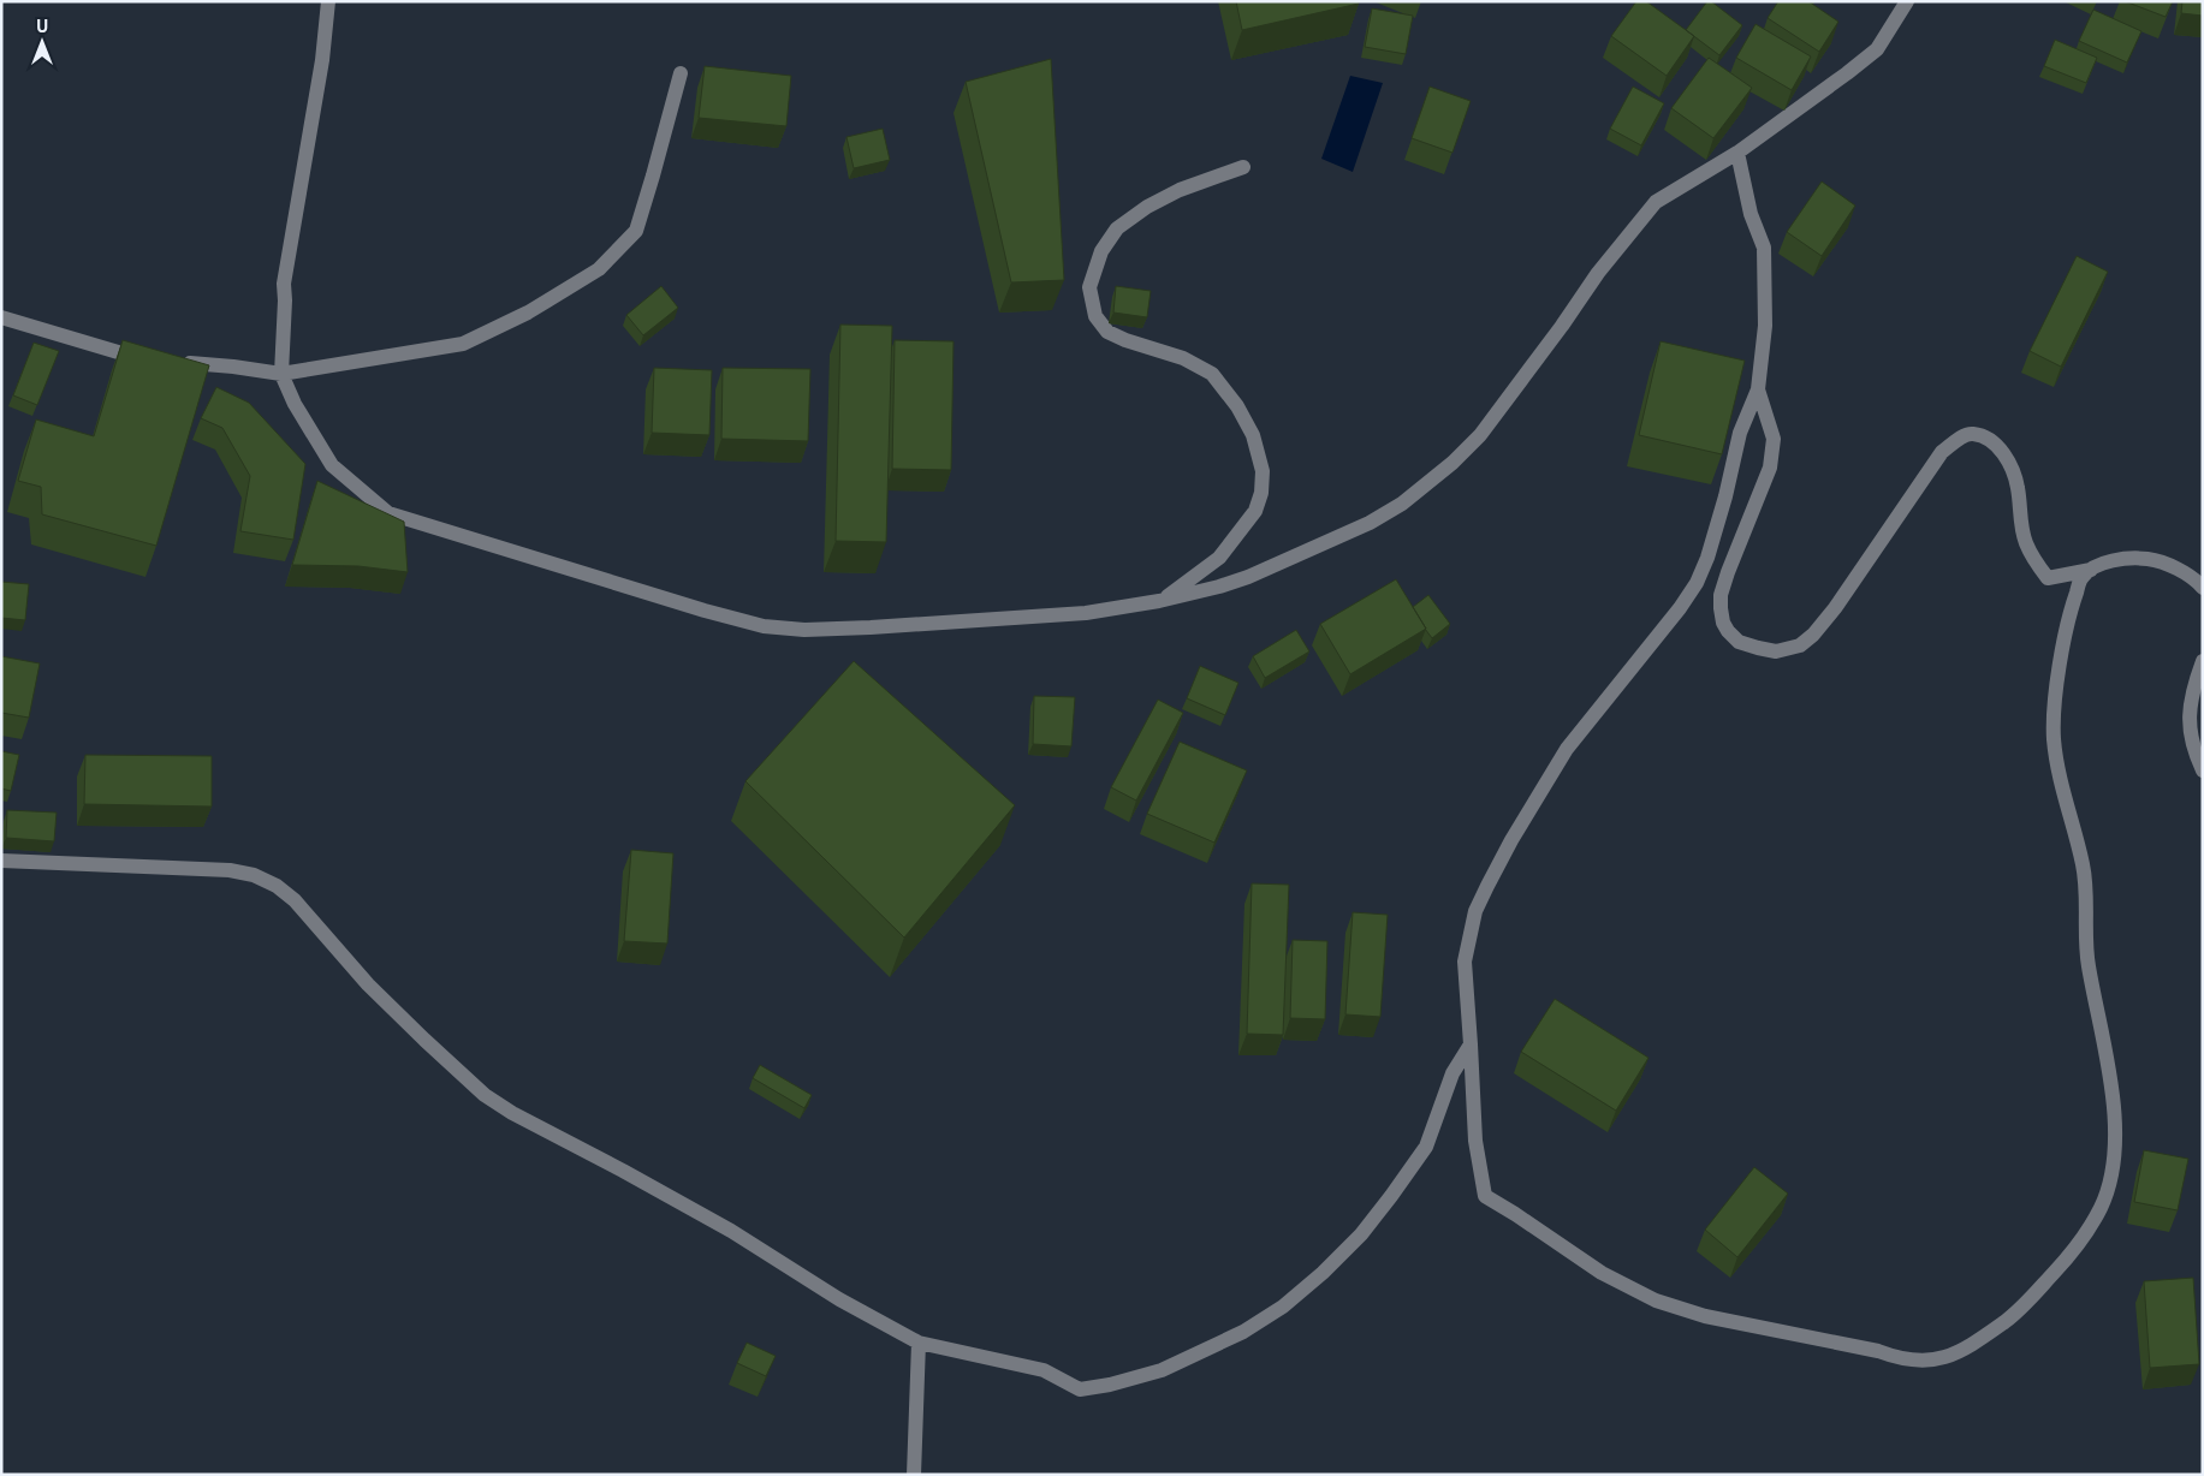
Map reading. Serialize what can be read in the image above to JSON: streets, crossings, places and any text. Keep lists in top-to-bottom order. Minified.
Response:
{"north":"top"}
